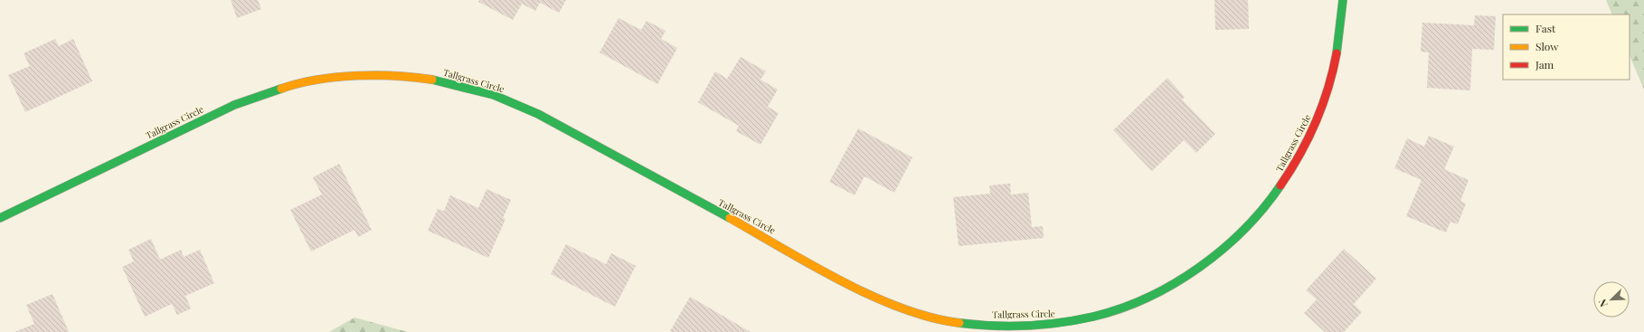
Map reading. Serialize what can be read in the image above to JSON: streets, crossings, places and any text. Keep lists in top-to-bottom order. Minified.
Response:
{"streets":{"street":["Tallgrass Circle"]},"legend":["Fast","Slow","Jam"],"north":"bottom left"}
